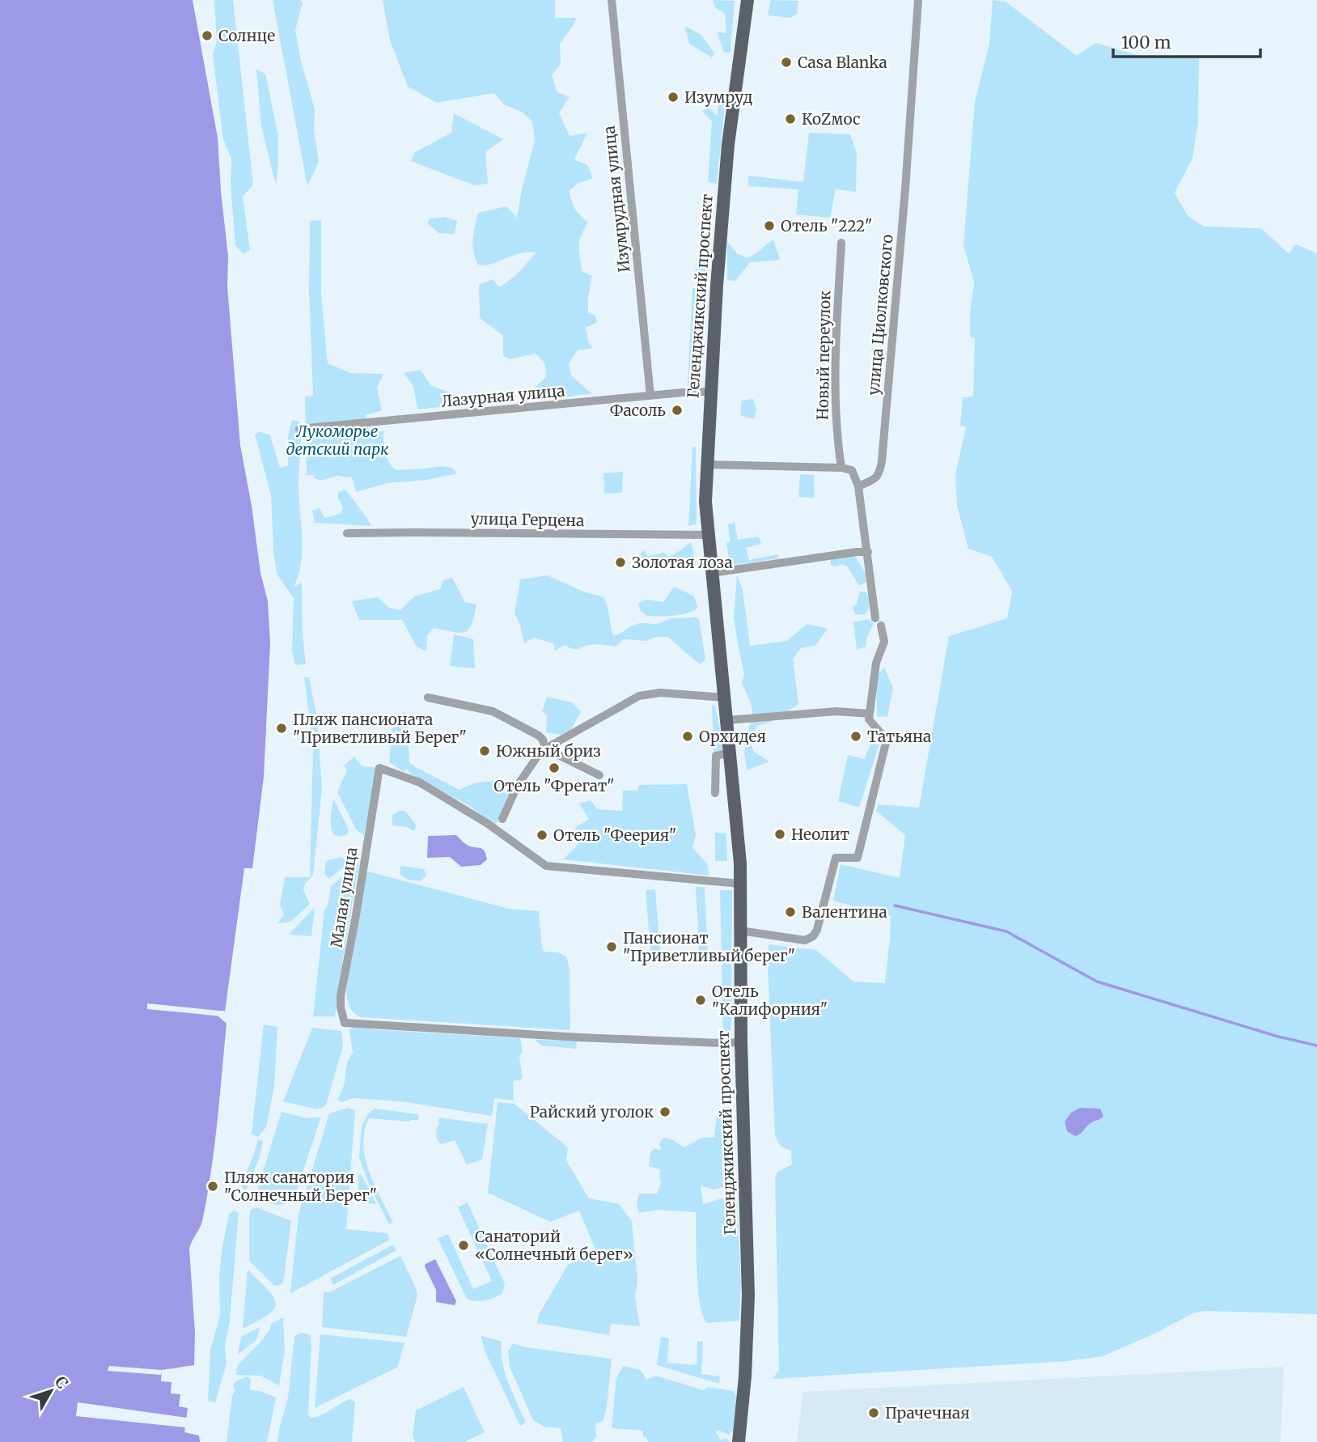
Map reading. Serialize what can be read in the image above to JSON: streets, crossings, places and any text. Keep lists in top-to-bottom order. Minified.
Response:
{"streets":{"main road":["Геленджикский проспект"],"street":["Изумрудная улица","улица Циолковского","Новый переулок","Лазурная улица","улица Герцена","Малая улица"]},"crossings":[["Изумрудная улица","Лазурная улица"],["Геленджикский проспект","Лазурная улица"],["Геленджикский проспект","улица Герцена"],["Геленджикский проспект","Малая улица"]],"parks":["Лукоморье детский парк"],"places":["Солнце","Casa Blanka","Изумруд","КоZмос","Отель \"222\"","Фасоль","Золотая лоза","Пляж пансионата \"Приветливый Берег\"","Орхидея","Татьяна","Южный бриз","Отель \"Фрегат\"","Неолит","Отель \"Феерия\"","Валентина","Пансионат \"Приветливый берег\"","Отель \"Калифорния\"","Райский уголок","Пляж санатория \"Солнечный Берег\"","Санаторий «Солнечный берег»","Прачечная"],"scale_bar":"100 m","north":"top right"}
